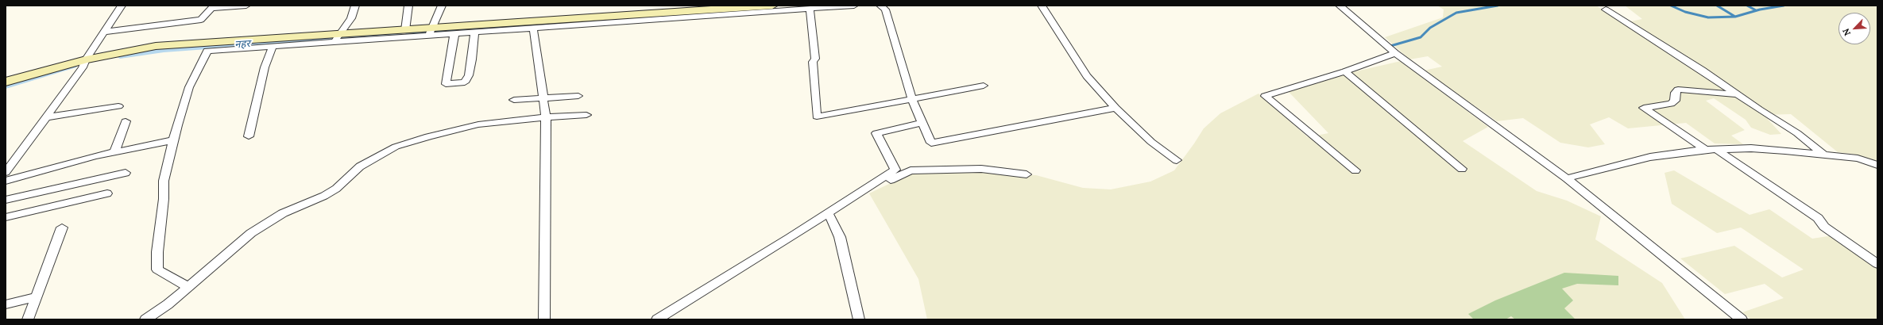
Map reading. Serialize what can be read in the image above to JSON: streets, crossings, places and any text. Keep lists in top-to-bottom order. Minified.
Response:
{"water":["नहर"],"north":"bottom left"}
